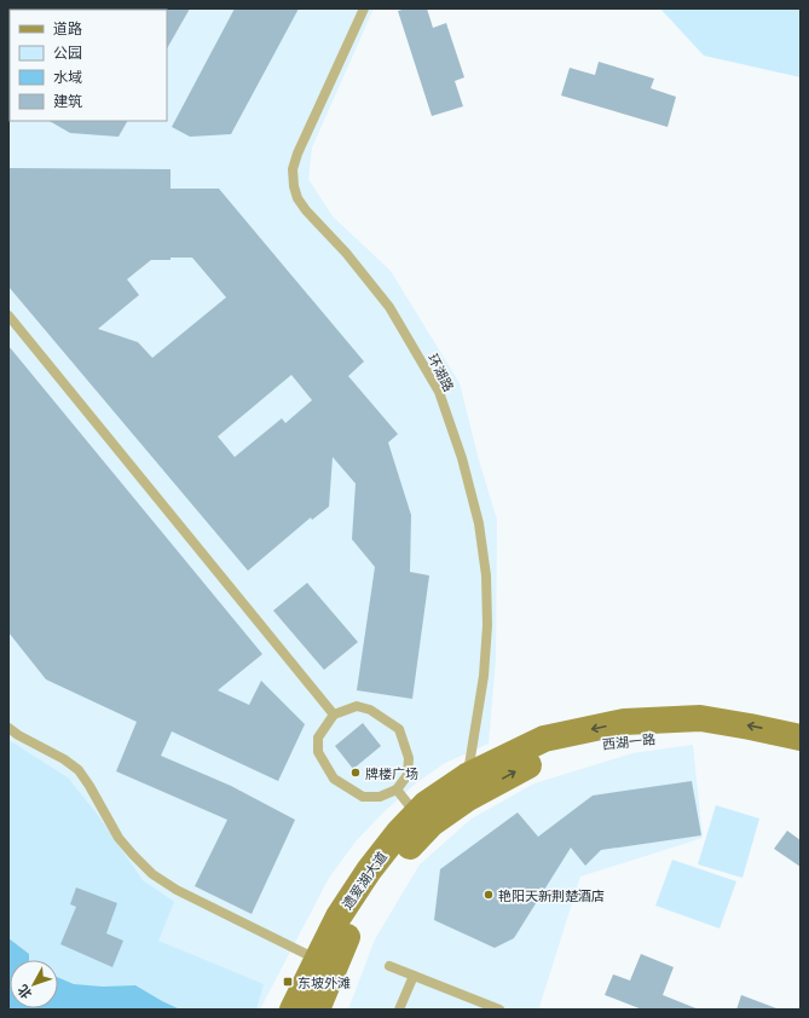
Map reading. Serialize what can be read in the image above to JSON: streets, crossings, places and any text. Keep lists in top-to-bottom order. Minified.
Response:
{"streets":{"main road":["西湖一路","遗爱湖大道"],"lane":["环湖路"]},"crossings":[["环湖路","西湖一路"],["环湖路","遗爱湖大道"],["西湖一路","遗爱湖大道"]],"places":{"other":["牌楼广场","艳阳天新荆楚酒店"],"transit":["东坡外滩"]},"legend":["道路","公园","水域","建筑"],"north":"bottom left"}
